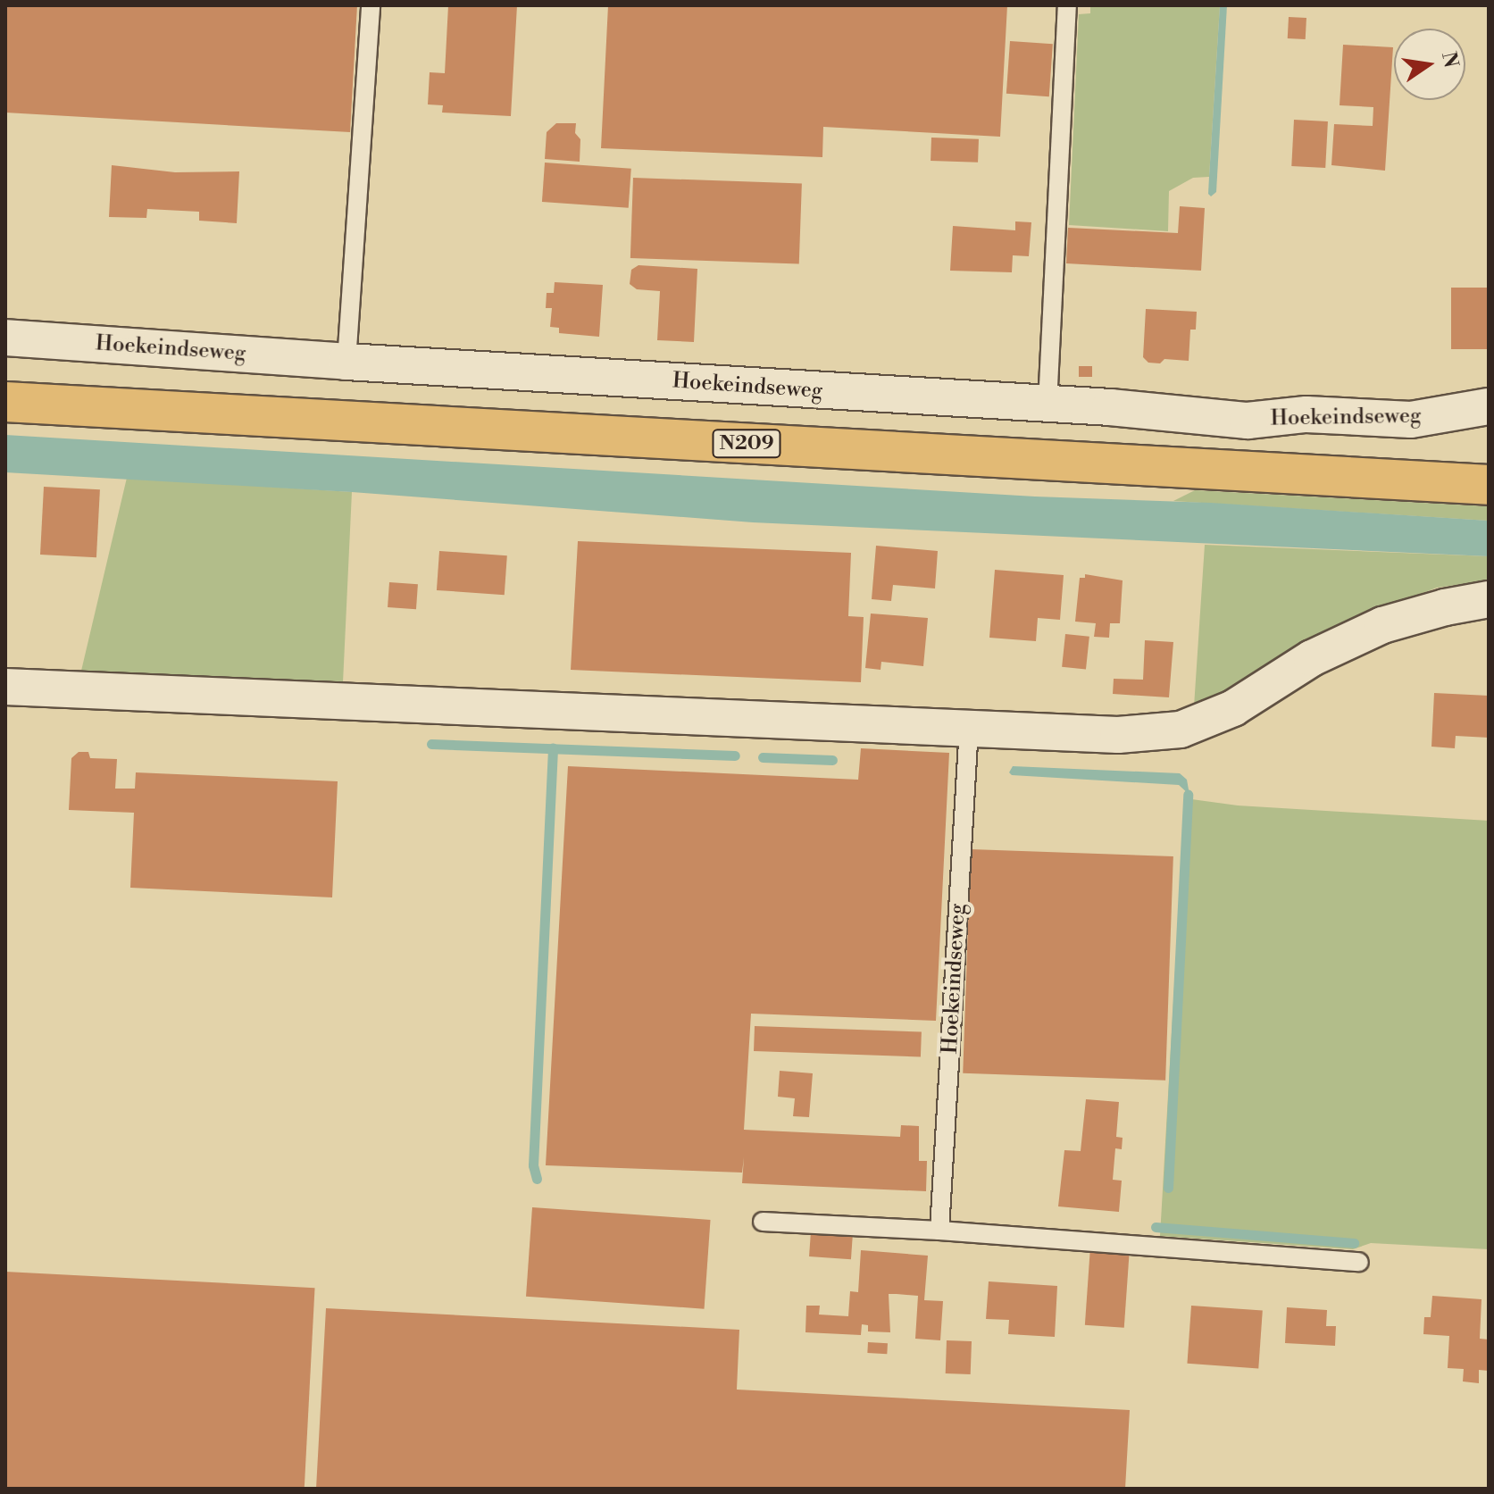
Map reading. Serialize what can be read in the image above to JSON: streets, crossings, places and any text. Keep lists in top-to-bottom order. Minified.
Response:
{"streets":{"main road":["N209"],"street":["Hoekeindseweg"]},"north":"right"}
